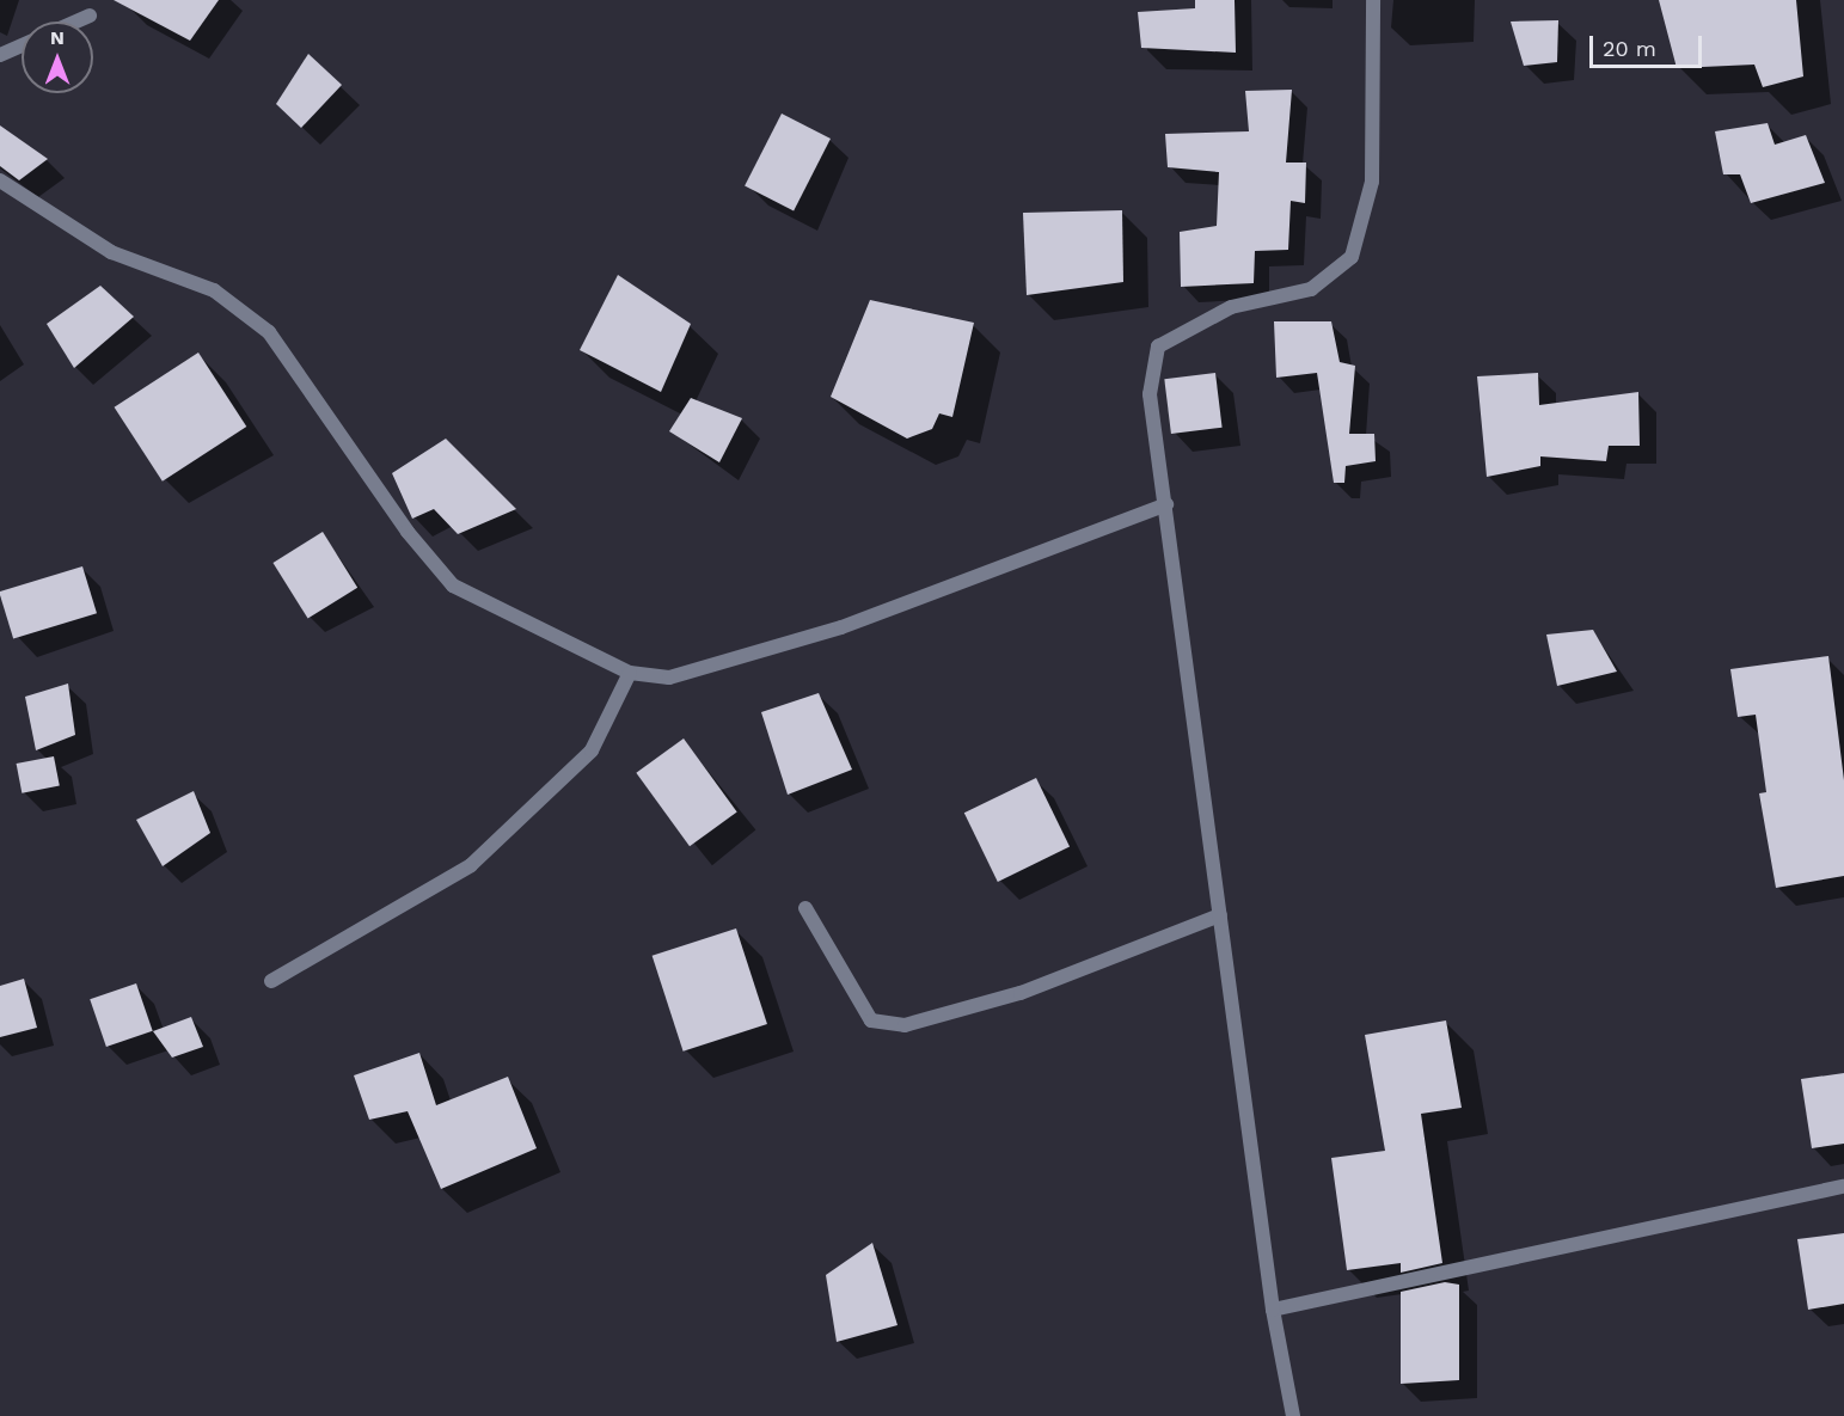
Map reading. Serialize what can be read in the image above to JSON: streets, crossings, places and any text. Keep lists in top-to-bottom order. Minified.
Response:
{"scale_bar":"20 m","north":"top"}
